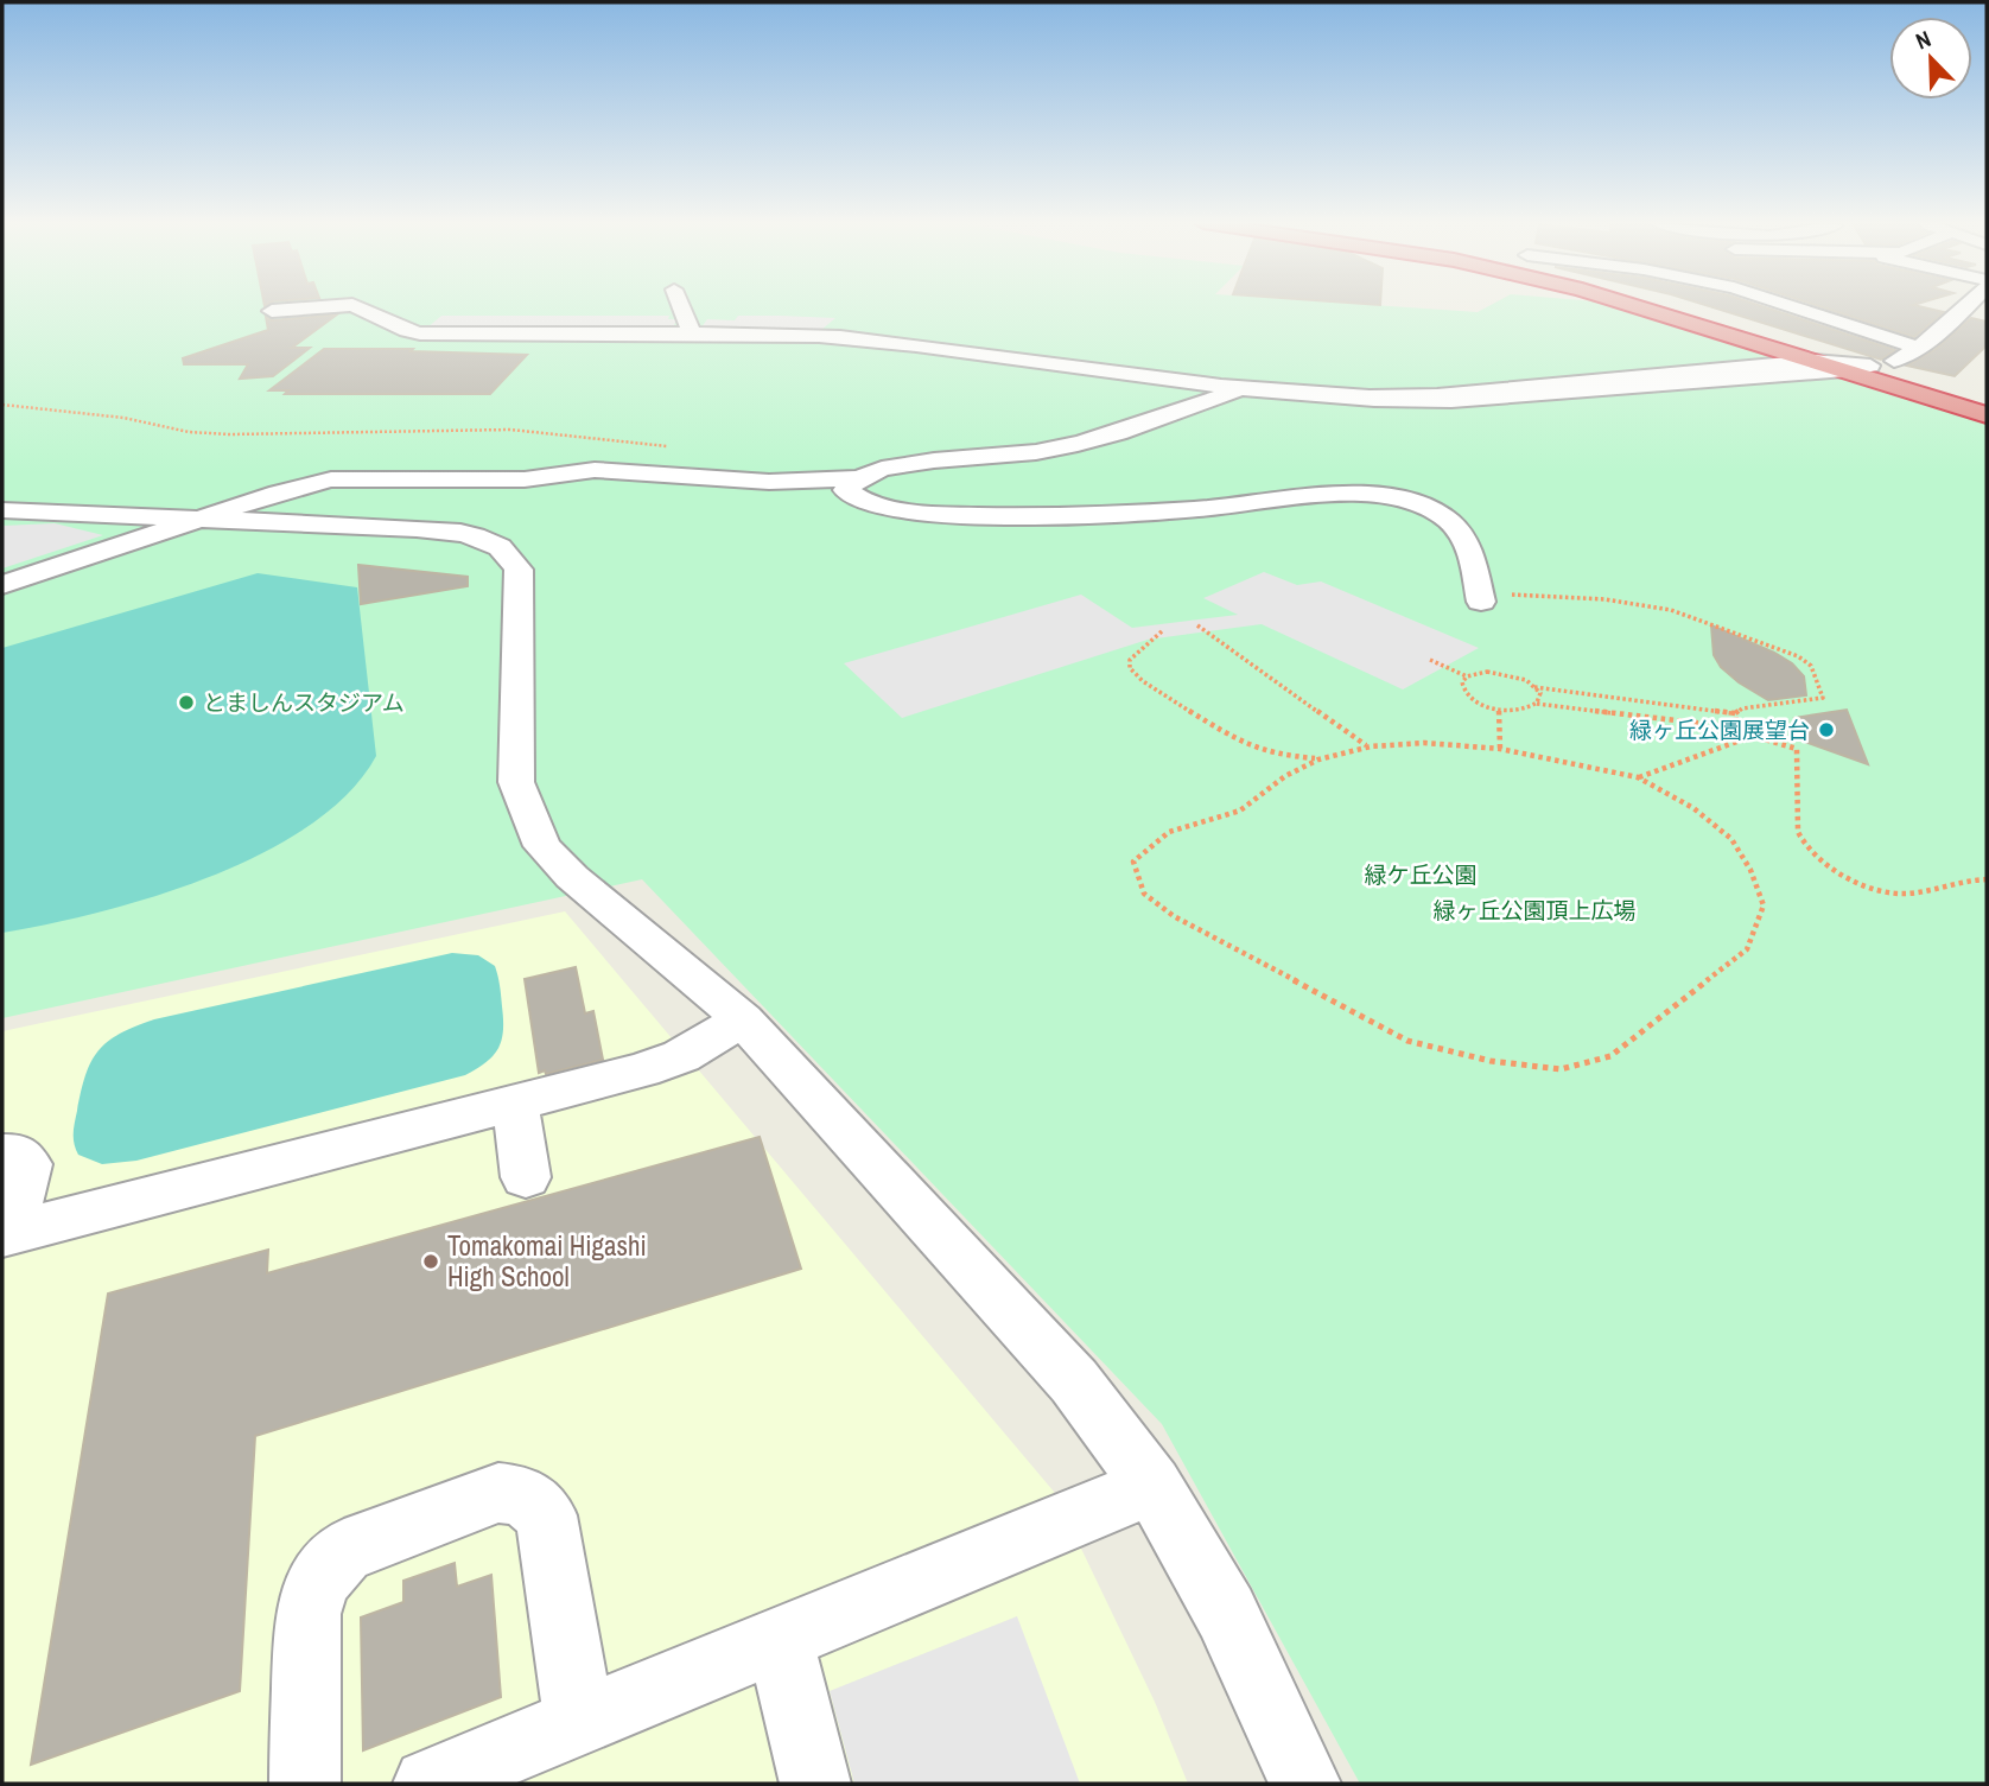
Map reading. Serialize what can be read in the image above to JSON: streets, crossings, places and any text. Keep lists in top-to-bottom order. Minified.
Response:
{"parks":["緑ケ丘公園","緑ヶ丘公園頂上広場"],"places":["とましんスタジアム","緑ヶ丘公園展望台","Tomakomai Higashi High School"],"north":"top left"}
